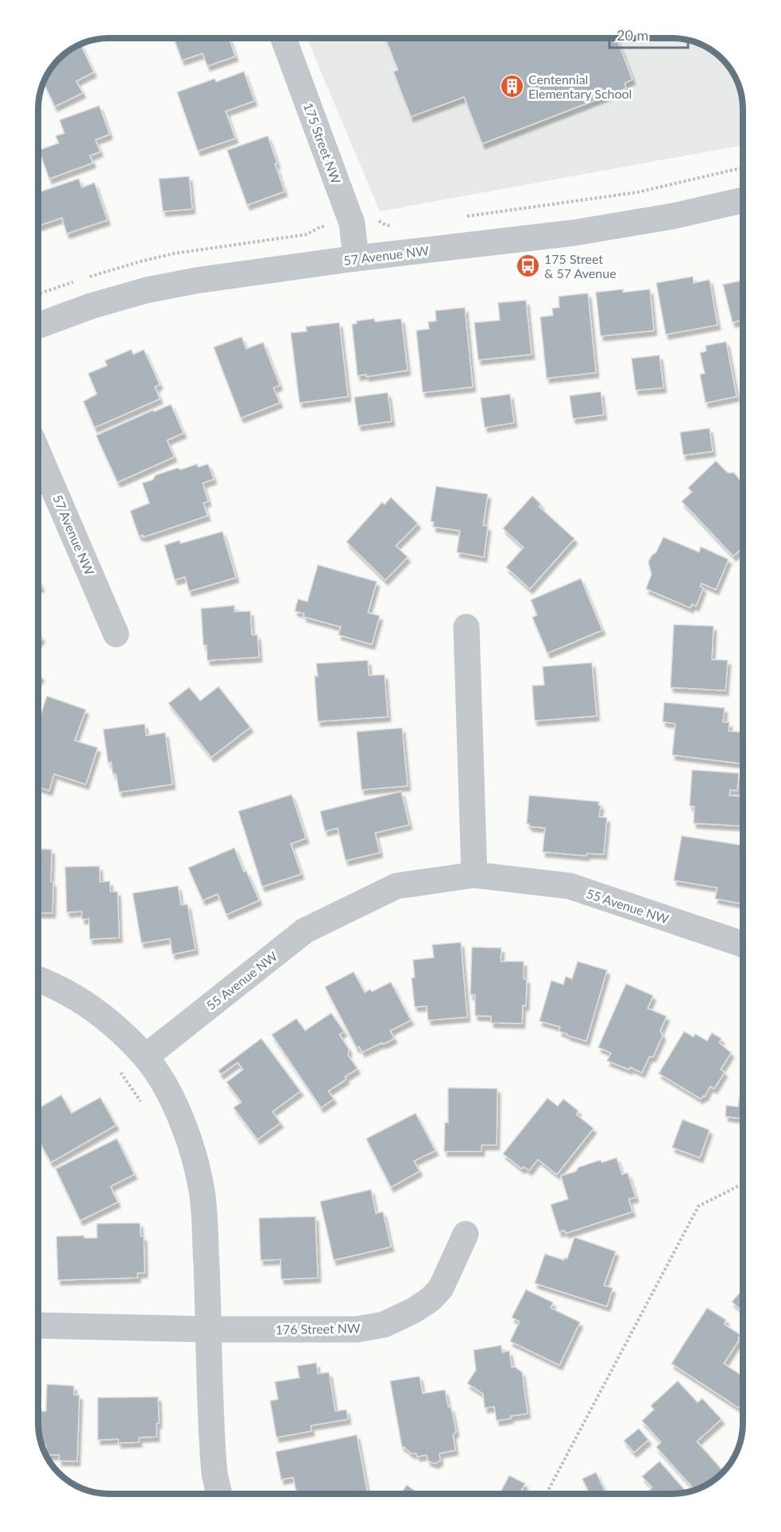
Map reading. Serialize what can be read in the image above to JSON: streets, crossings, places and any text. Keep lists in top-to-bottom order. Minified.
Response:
{"streets":{"street":["175 Street NW","57 Avenue NW","55 Avenue NW","176 Street NW"]},"crossings":[["175 Street NW","57 Avenue NW"]],"places":{"building":["Centennial Elementary School"],"bus stop":["175 Street & 57 Avenue"]},"scale_bar":"20 m"}
